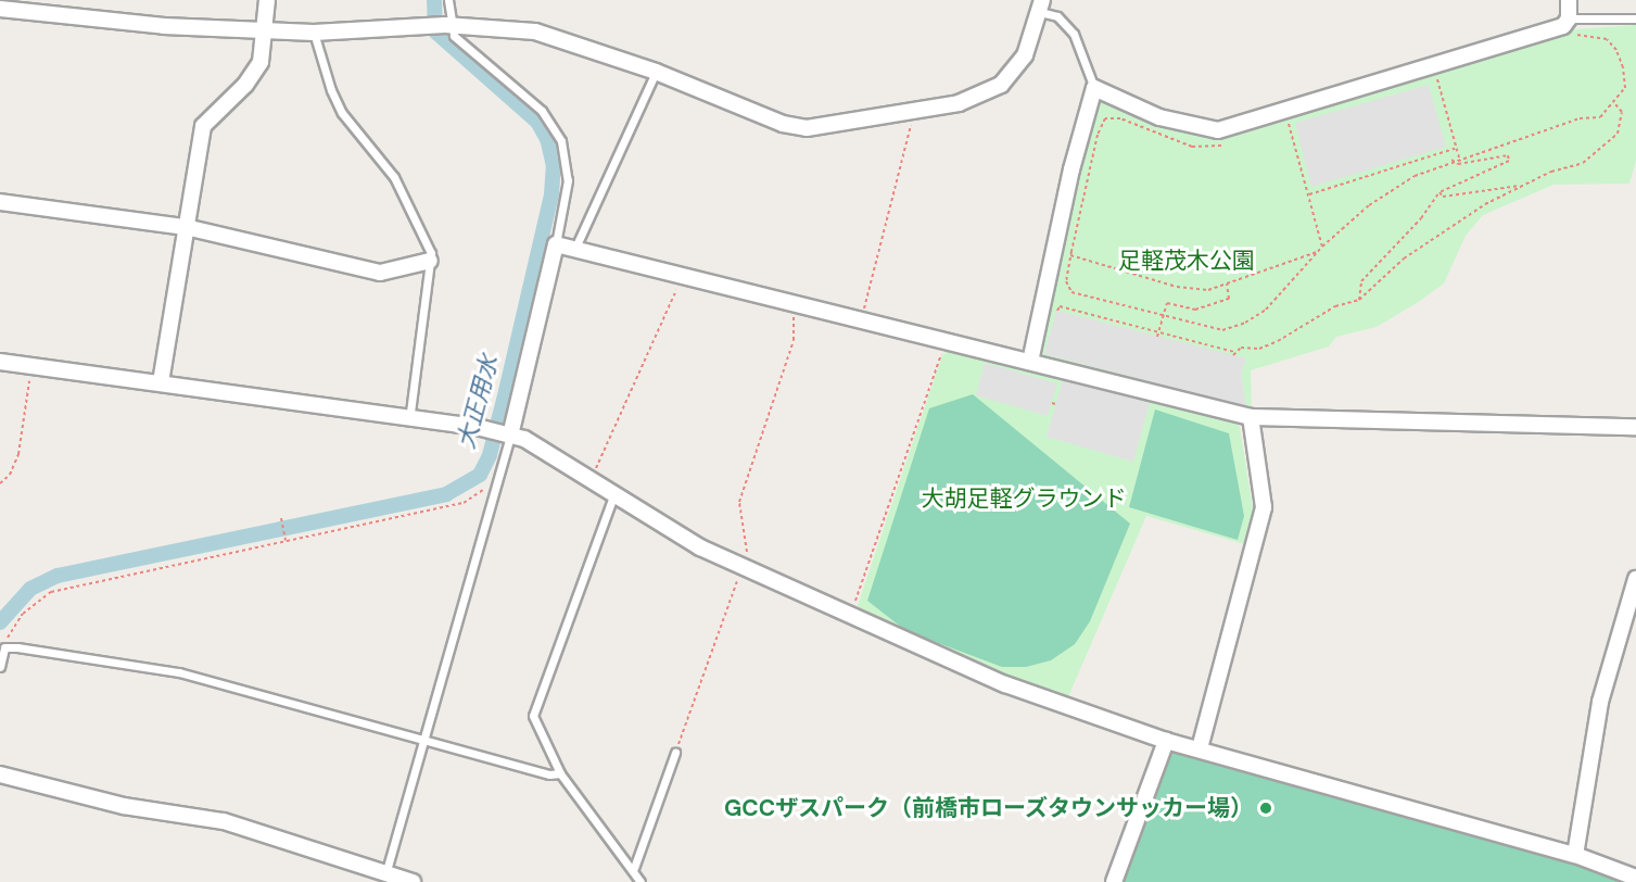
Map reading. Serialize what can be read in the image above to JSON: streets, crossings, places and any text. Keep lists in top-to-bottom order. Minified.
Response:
{"water":["大正用水"],"parks":["足軽茂木公園","大胡足軽グラウンド"],"places":["GCCザスパーク（前橋市ローズタウンサッカー場）"]}
